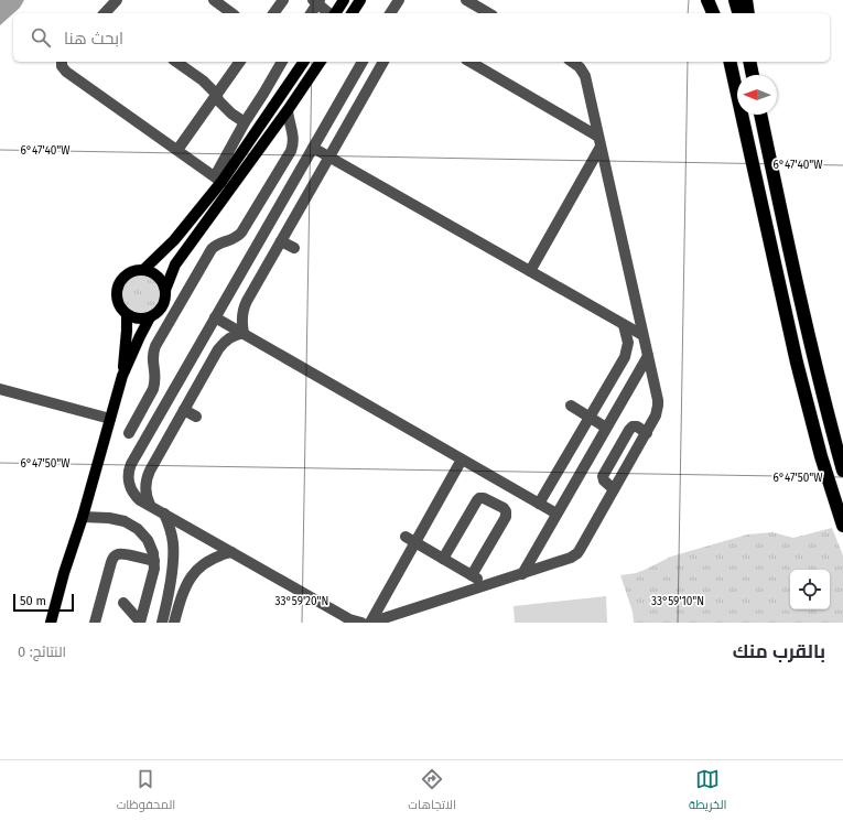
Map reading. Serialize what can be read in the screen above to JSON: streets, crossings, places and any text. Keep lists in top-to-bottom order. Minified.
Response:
{"scale_bar":"50 m","north":"left","page":{"search":"ابحث هنا","scale":"50 m","heading":["بالقرب منك","النتائج: 0"],"nav":["الخريطة","الاتجاهات","المحفوظات"]},"coordinates":["6°47'40\"W","6°47'50\"W","33°59'20\"N","33°59'10\"N"]}
